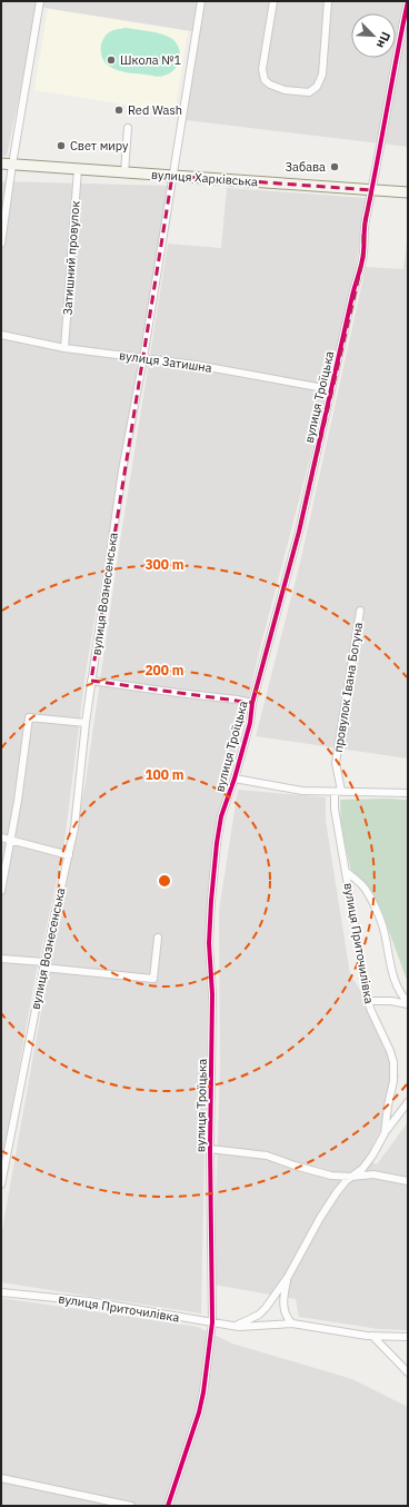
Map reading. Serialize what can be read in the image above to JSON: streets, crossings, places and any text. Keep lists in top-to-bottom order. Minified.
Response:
{"streets":{"street":["вулиця Харківська","Затишний провулок","вулиця Затишна","вулиця Троїцька","вулиця Вознесенська","провулок Івана Богуна","вулиця Приточилівка"]},"crossings":[["вулиця Харківська","Затишний провулок"],["вулиця Харківська","вулиця Троїцька"],["вулиця Харківська","вулиця Вознесенська"],["Затишний провулок","вулиця Затишна"],["вулиця Затишна","вулиця Троїцька"],["вулиця Затишна","вулиця Вознесенська"],["вулиця Троїцька","вулиця Приточилівка"],["провулок Івана Богуна","вулиця Приточилівка"]],"places":["Школа №1","Red Wash","Свет миру","Забава"],"north":"bottom right","rings":["300 m","200 m","100 m"]}
